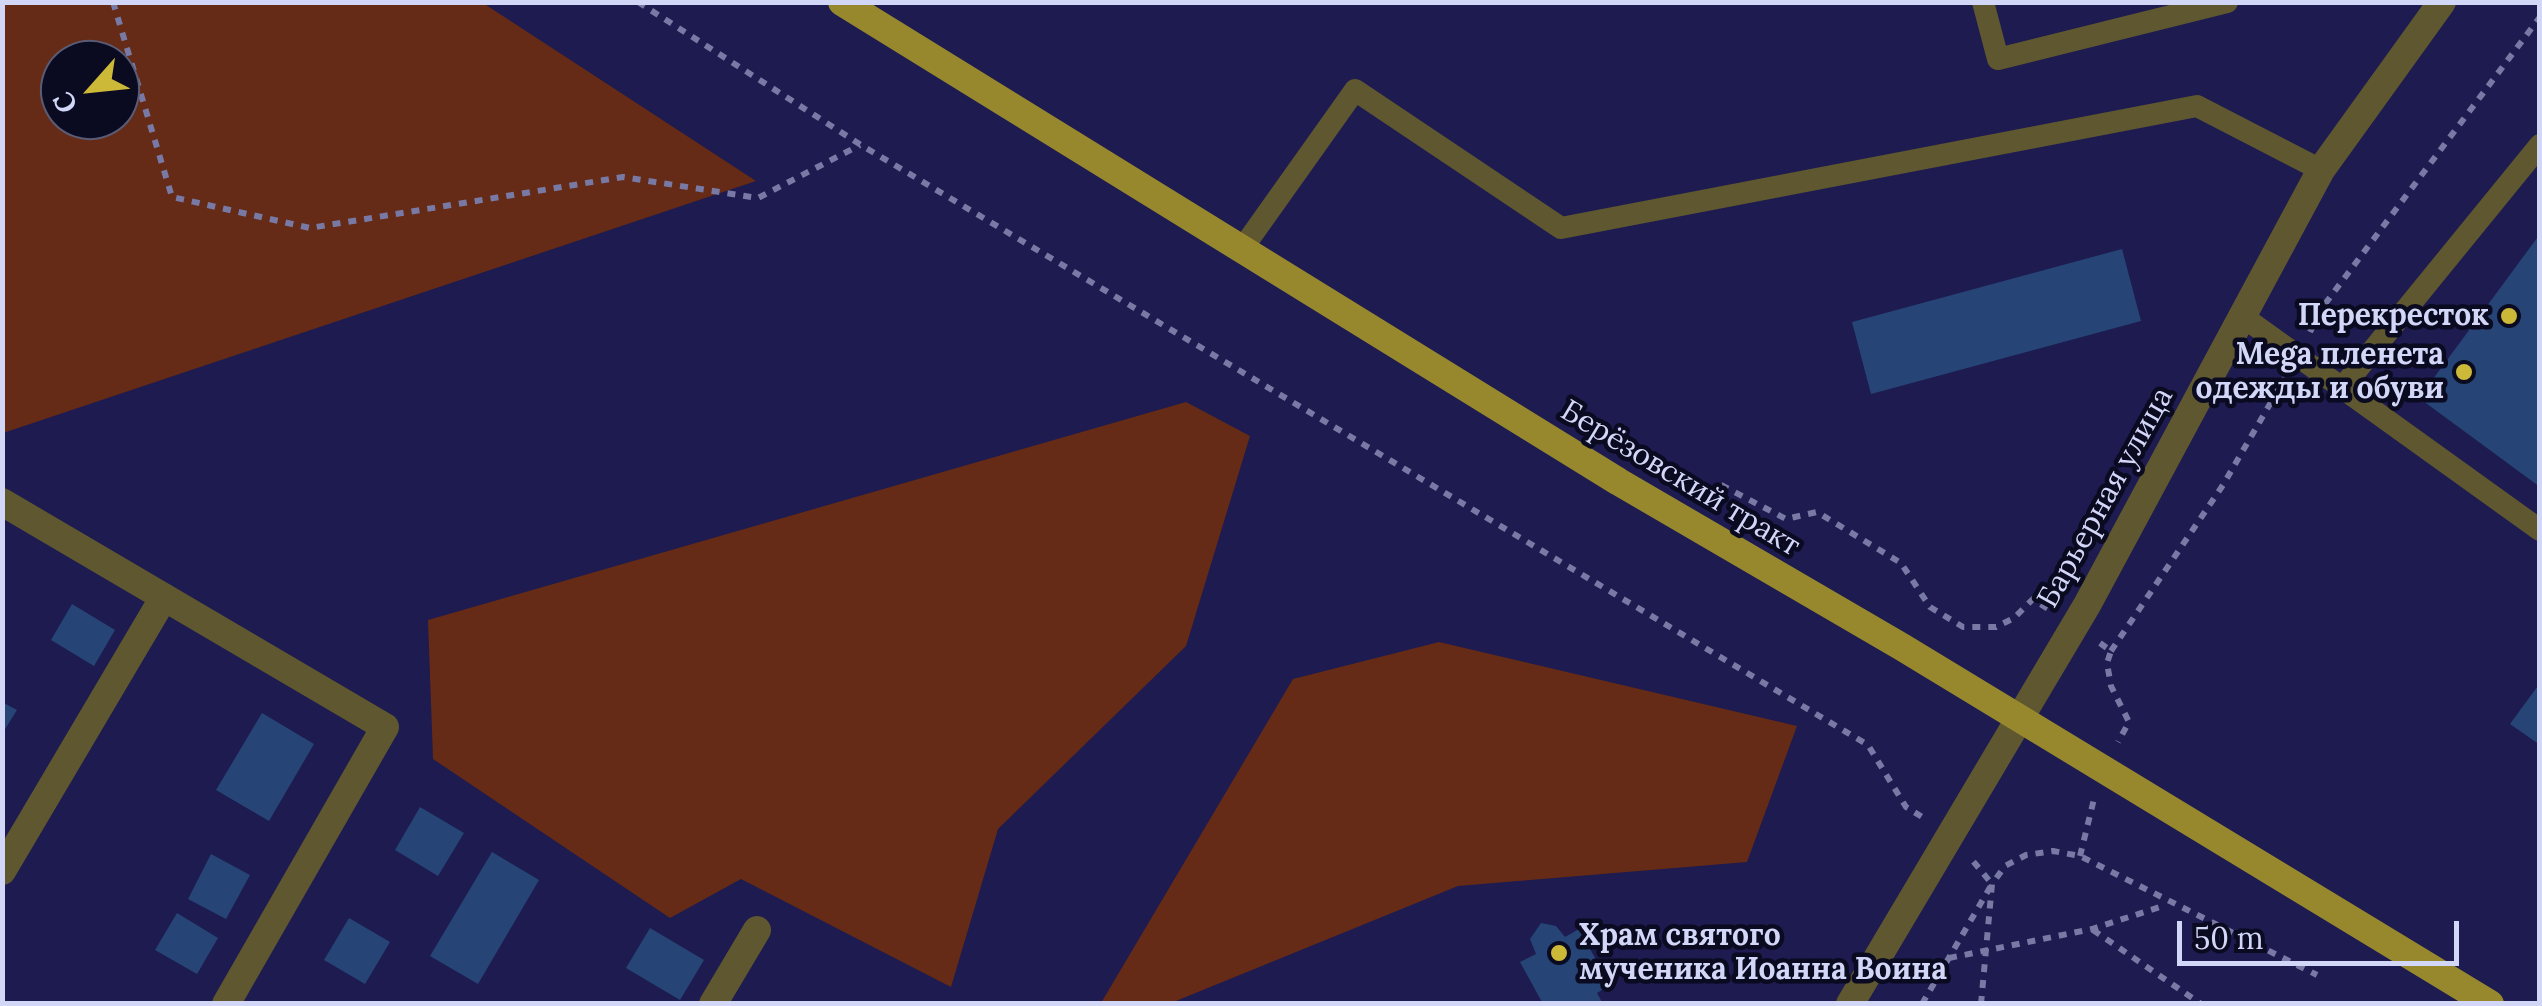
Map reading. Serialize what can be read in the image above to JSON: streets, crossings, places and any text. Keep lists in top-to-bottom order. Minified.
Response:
{"streets":{"main road":["Берёзовский тракт"],"street":["Барьерная улица"]},"crossings":[["Берёзовский тракт","Барьерная улица"]],"places":["Перекресток","Mega пленета одежды и обуви","Храм святого мученика Иоанна Воина"],"scale_bar":"50 m","north":"bottom left"}
